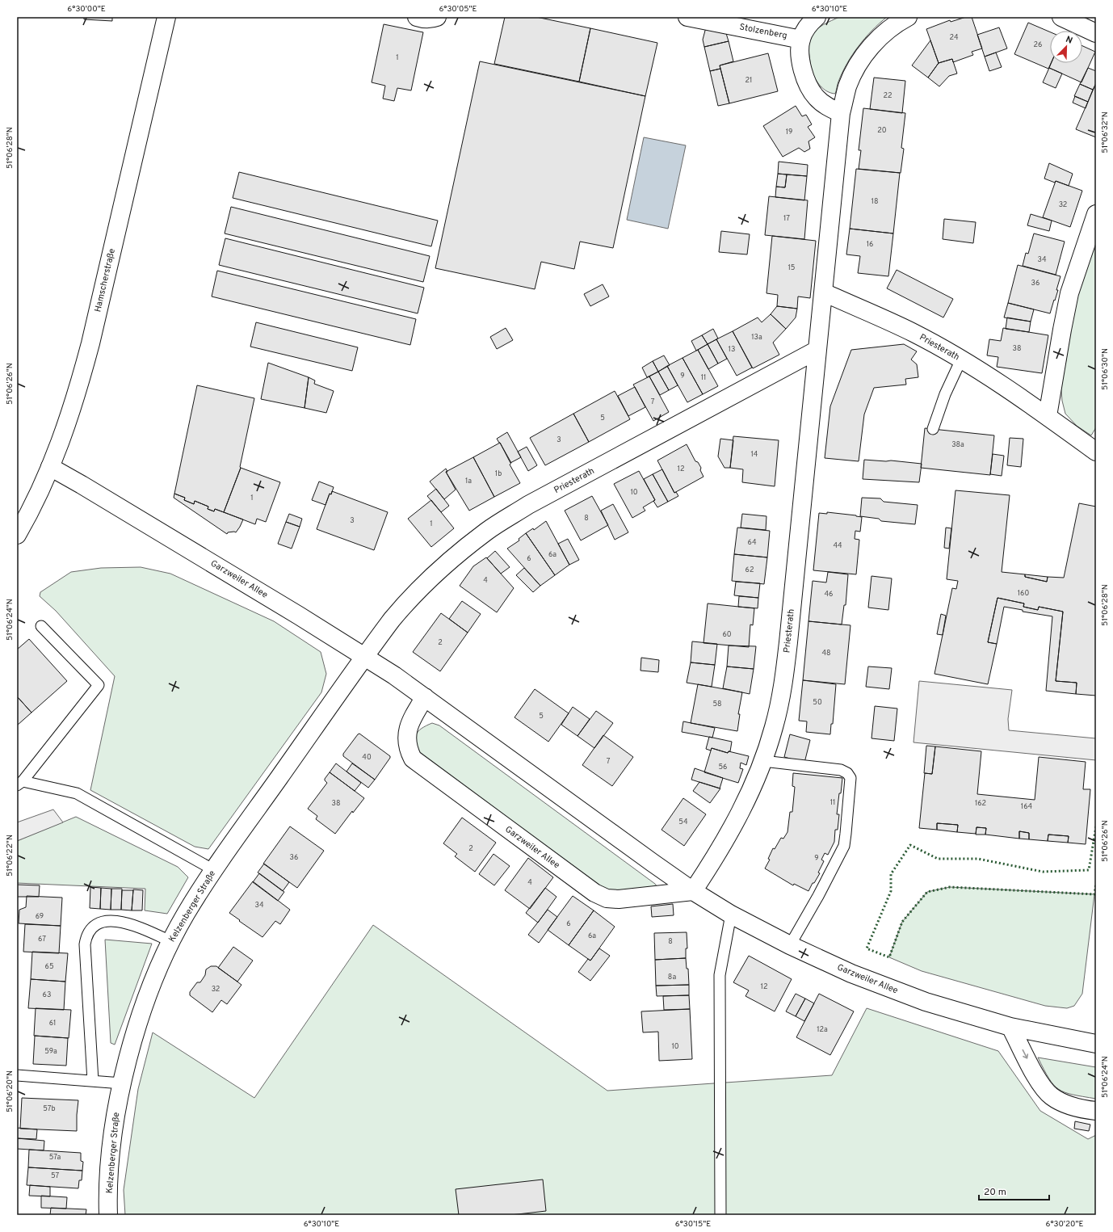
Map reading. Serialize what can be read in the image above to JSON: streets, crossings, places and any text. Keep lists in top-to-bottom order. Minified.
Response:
{"streets":{"street":["Stolzenberg","Hamscherstraße","Priesterath","Garzweiler Allee","Kelzenberger Straße"]},"crossings":[["Hamscherstraße","Garzweiler Allee"],["Priesterath","Garzweiler Allee"],["Priesterath","Kelzenberger Straße"],["Garzweiler Allee","Kelzenberger Straße"]],"house_numbers":["24","26","1","21","22","20","19","18","32","17","16","34","15","36","13a","38","13","9","11","7","5","3","38a","14","12","1b","1a","10","1","8","3","1","64","44","6a","6","62","4","160","46","60","2","48","50","58","5","40","7","56","11","38","162","164","54","2","36","9","4","34","69","6","6a","67","8","65","8a","12","32","63","61","12a","10","59a","57b","57a","57"],"scale_bar":"20 m","north":"top right","coordinates":["6°30'00\"E","6°30'05\"E","6°30'10\"E","51°06'32\"N","51°06'28\"N","51°06'30\"N","51°06'26\"N","51°06'24\"N","51°06'22\"N","51°06'20\"N","6°30'15\"E","6°30'20\"E"]}
